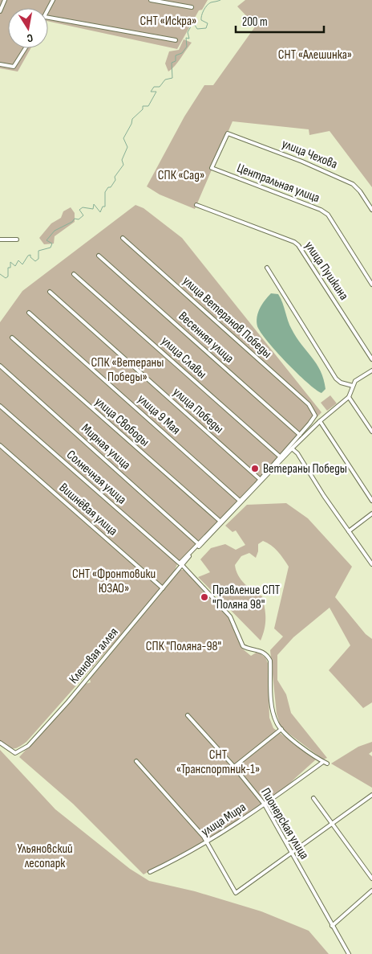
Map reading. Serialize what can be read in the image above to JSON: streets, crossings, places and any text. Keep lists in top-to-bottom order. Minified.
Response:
{"streets":{"street":["улица Чехова","Центральная улица","улица Пушкина","улица Ветеранов Победы","Весенняя улица","улица Славы","улица Победы","улица 9 Мая","улица Свободы","Мирная улица","Солнечная улица","Вишнёвая улица","Кленовая аллея","улица Мира","Пионерская улица"]},"crossings":[["улица Чехова","Центральная улица"],["улица Ветеранов Победы","Весенняя улица"],["Солнечная улица","Кленовая аллея"],["Вишнёвая улица","Кленовая аллея"],["улица Мира","Пионерская улица"]],"parks":["СНТ «Искра»","СНТ «Алешинка»","СПК «Сад»","СПК «Ветераны Победы»","СНТ «Фронтовики ЮЗАО»","СПК \"Поляна-98\"","СНТ «Транспортник-1»","Ульяновский лесопарк"],"places":["Ветераны Победы","Правление СПТ \"Поляна 98\""],"scale_bar":"200 m","north":"bottom"}
